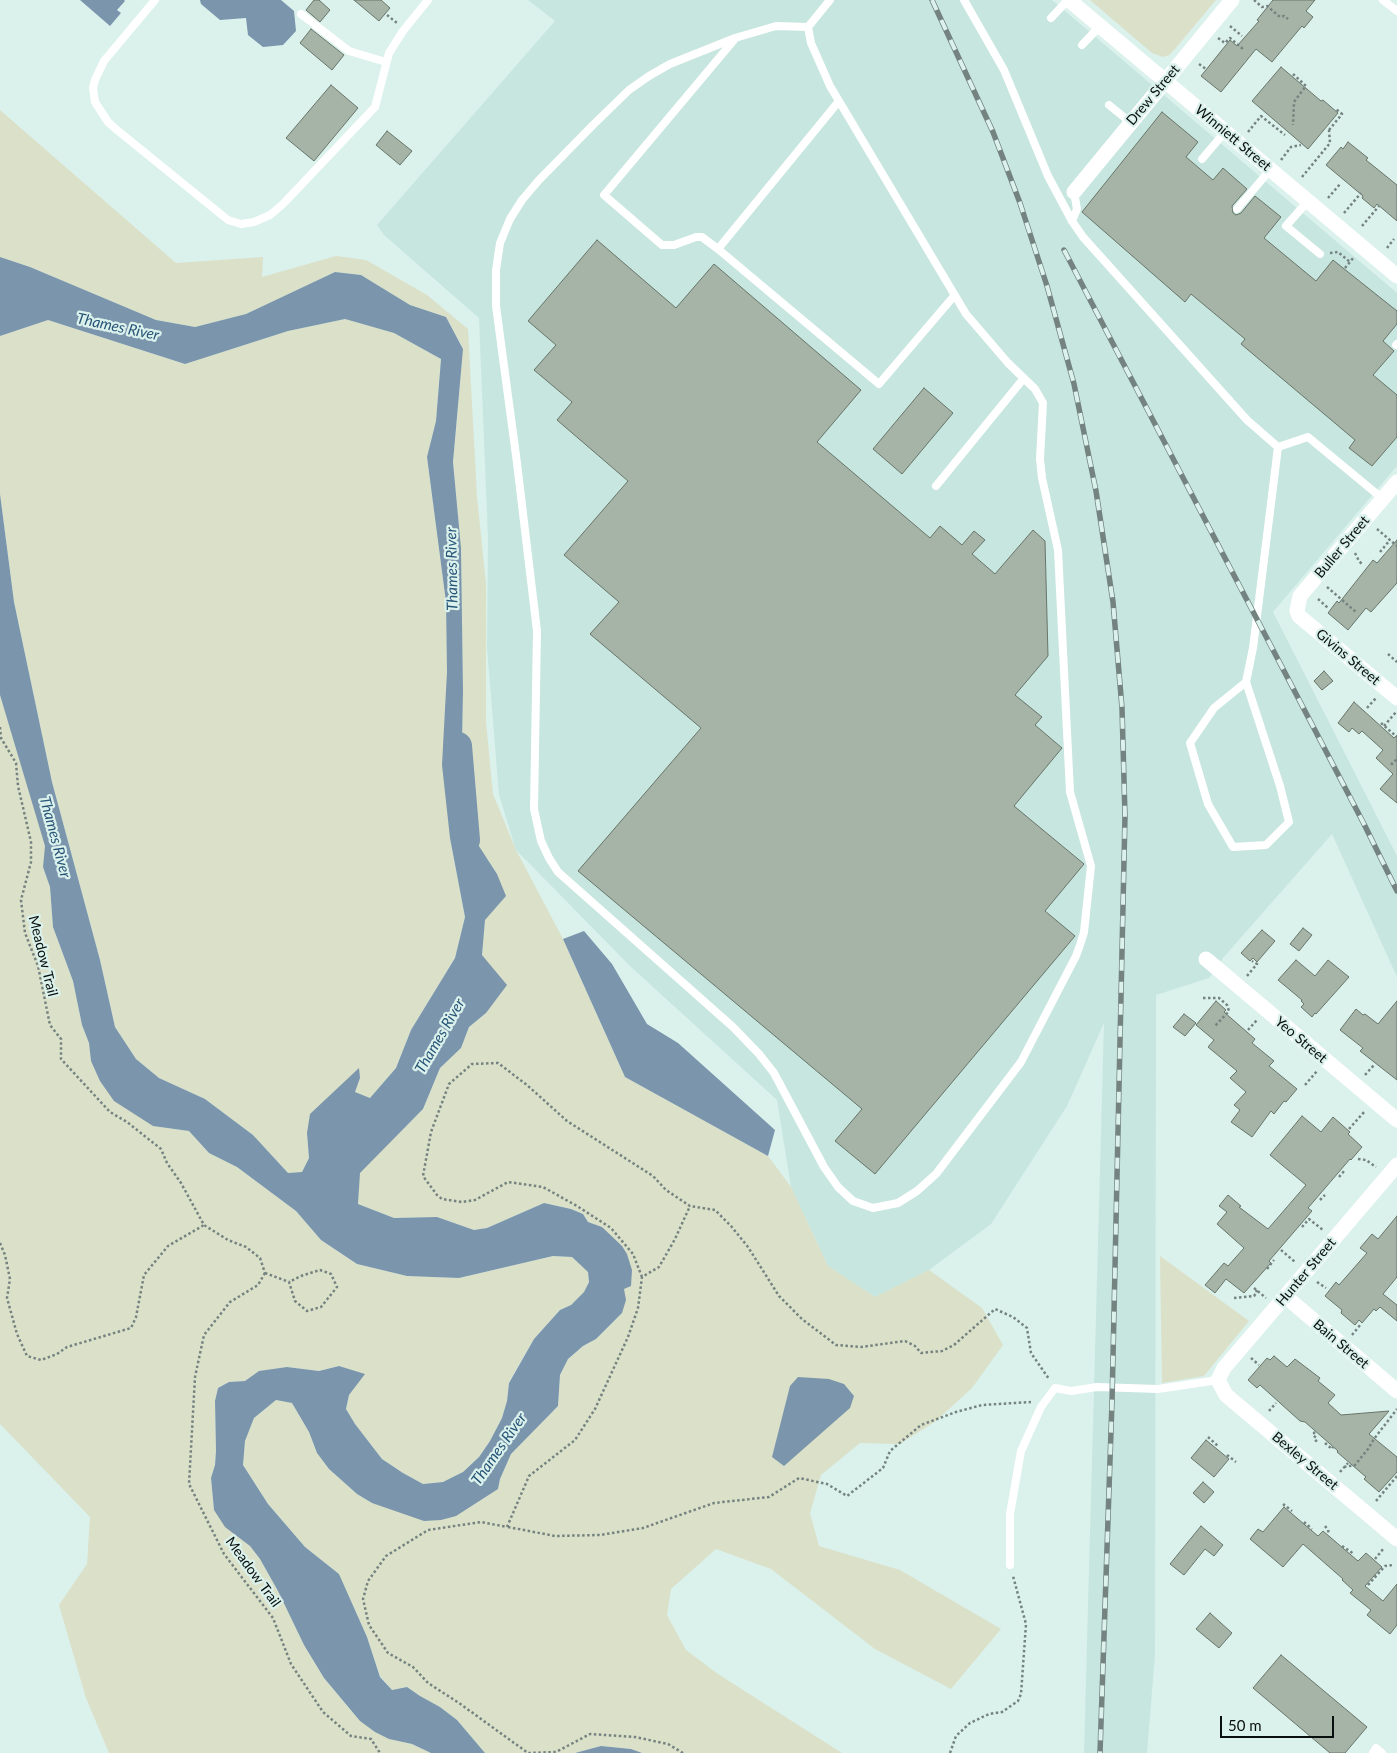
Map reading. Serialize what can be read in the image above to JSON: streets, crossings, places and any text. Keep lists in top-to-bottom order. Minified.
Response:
{"streets":{"street":["Drew Street","Winniett Street","Buller Street","Givins Street","Yeo Street","Hunter Street","Bain Street","Bexley Street"],"path":["Meadow Trail"]},"crossings":[["Drew Street","Winniett Street"],["Buller Street","Givins Street"],["Hunter Street","Bain Street"],["Hunter Street","Bexley Street"]],"water":["Thames River"],"scale_bar":"50 m"}
